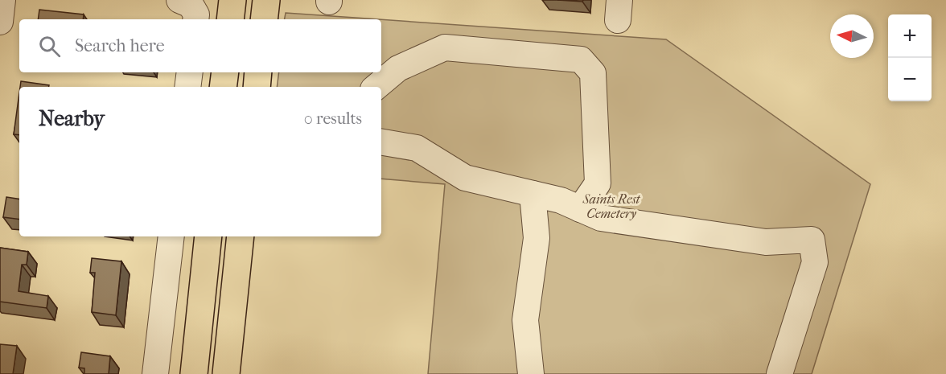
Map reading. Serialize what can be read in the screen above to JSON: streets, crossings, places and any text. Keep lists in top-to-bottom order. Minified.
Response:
{"parks":["Saints Rest Cemetery"],"north":"left","page":{"map_buttons":["+","−"],"search":"Search here","heading":["Nearby","0 results"]}}
